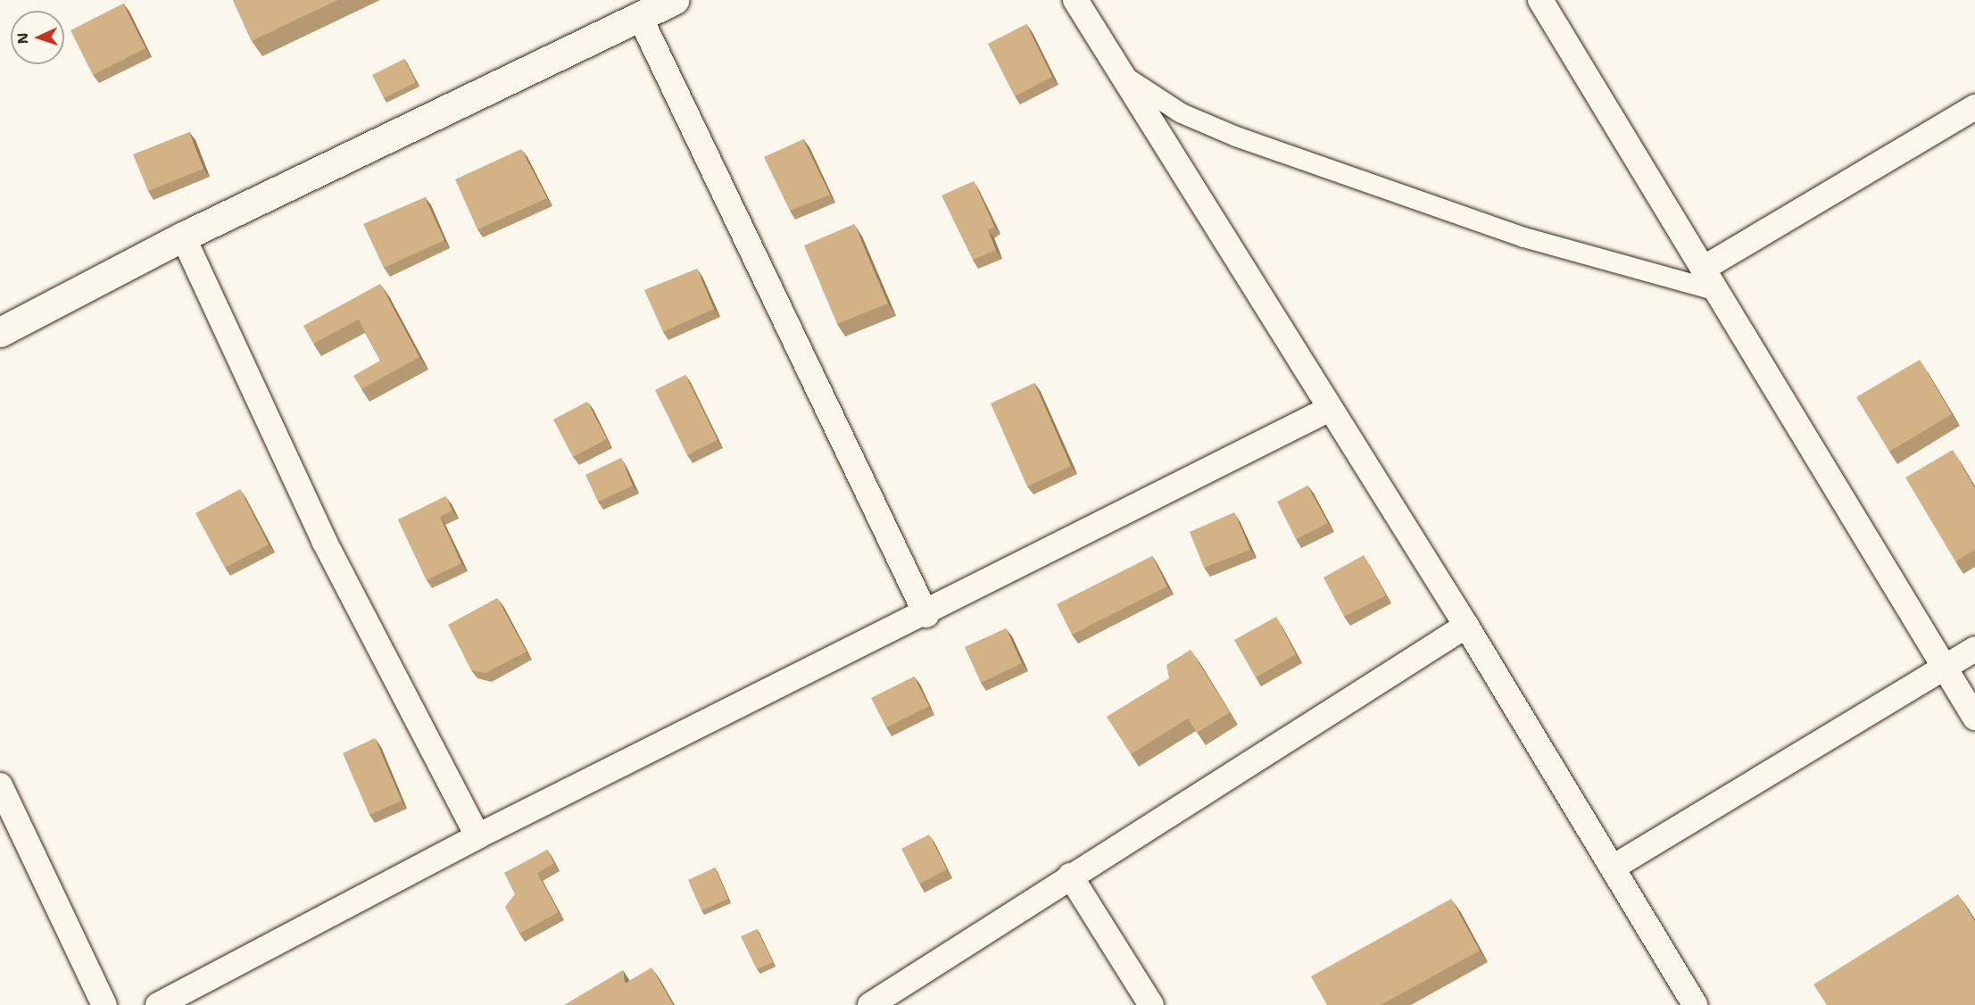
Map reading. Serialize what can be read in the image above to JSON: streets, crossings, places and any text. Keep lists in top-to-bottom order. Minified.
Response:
{"north":"left"}
